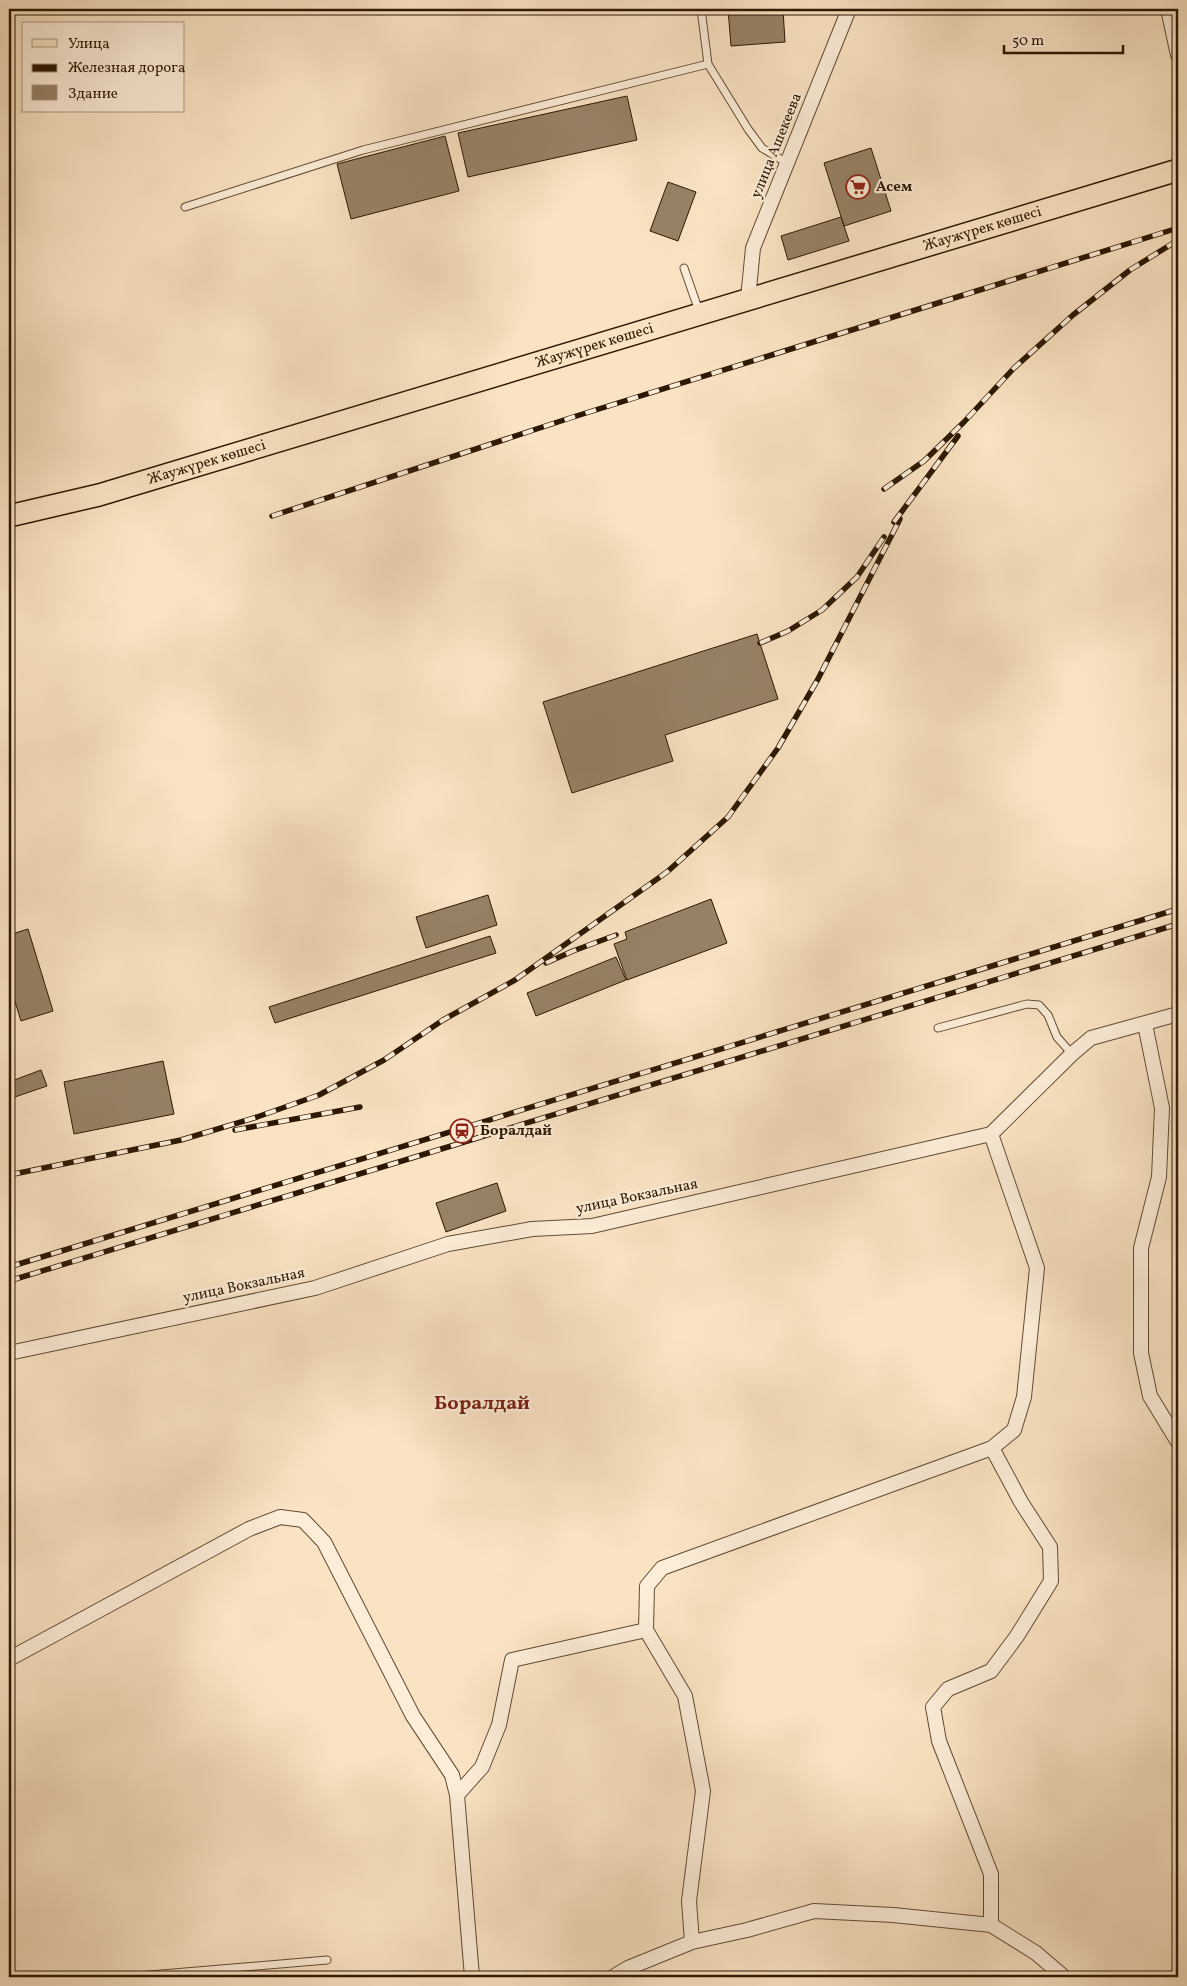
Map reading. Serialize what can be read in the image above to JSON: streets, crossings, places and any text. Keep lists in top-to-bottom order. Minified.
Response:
{"streets":{"main road":["Жаужүрек көшесі"],"street":["улица Ашекеева","улица Вокзальная"]},"crossings":[["улица Ашекеева","Жаужүрек көшесі"]],"districts":["Боралдай"],"places":{"supermarket":["Асем"],"station":["Боралдай"]},"legend":["Улица","Железная дорога","Здание"],"scale_bar":"50 m"}
